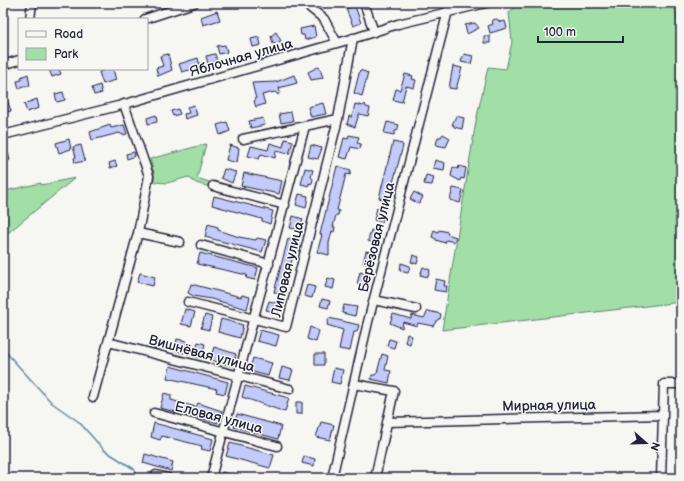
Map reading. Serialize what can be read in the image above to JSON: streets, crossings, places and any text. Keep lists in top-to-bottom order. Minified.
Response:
{"streets":{"street":["Яблочная улица","Берёзовая улица","Липовая улица","Вишнёвая улица","Мирная улица","Еловая улица"]},"crossings":[["Яблочная улица","Берёзовая улица"]],"legend":["Road","Park"],"scale_bar":"100 m","north":"right"}
